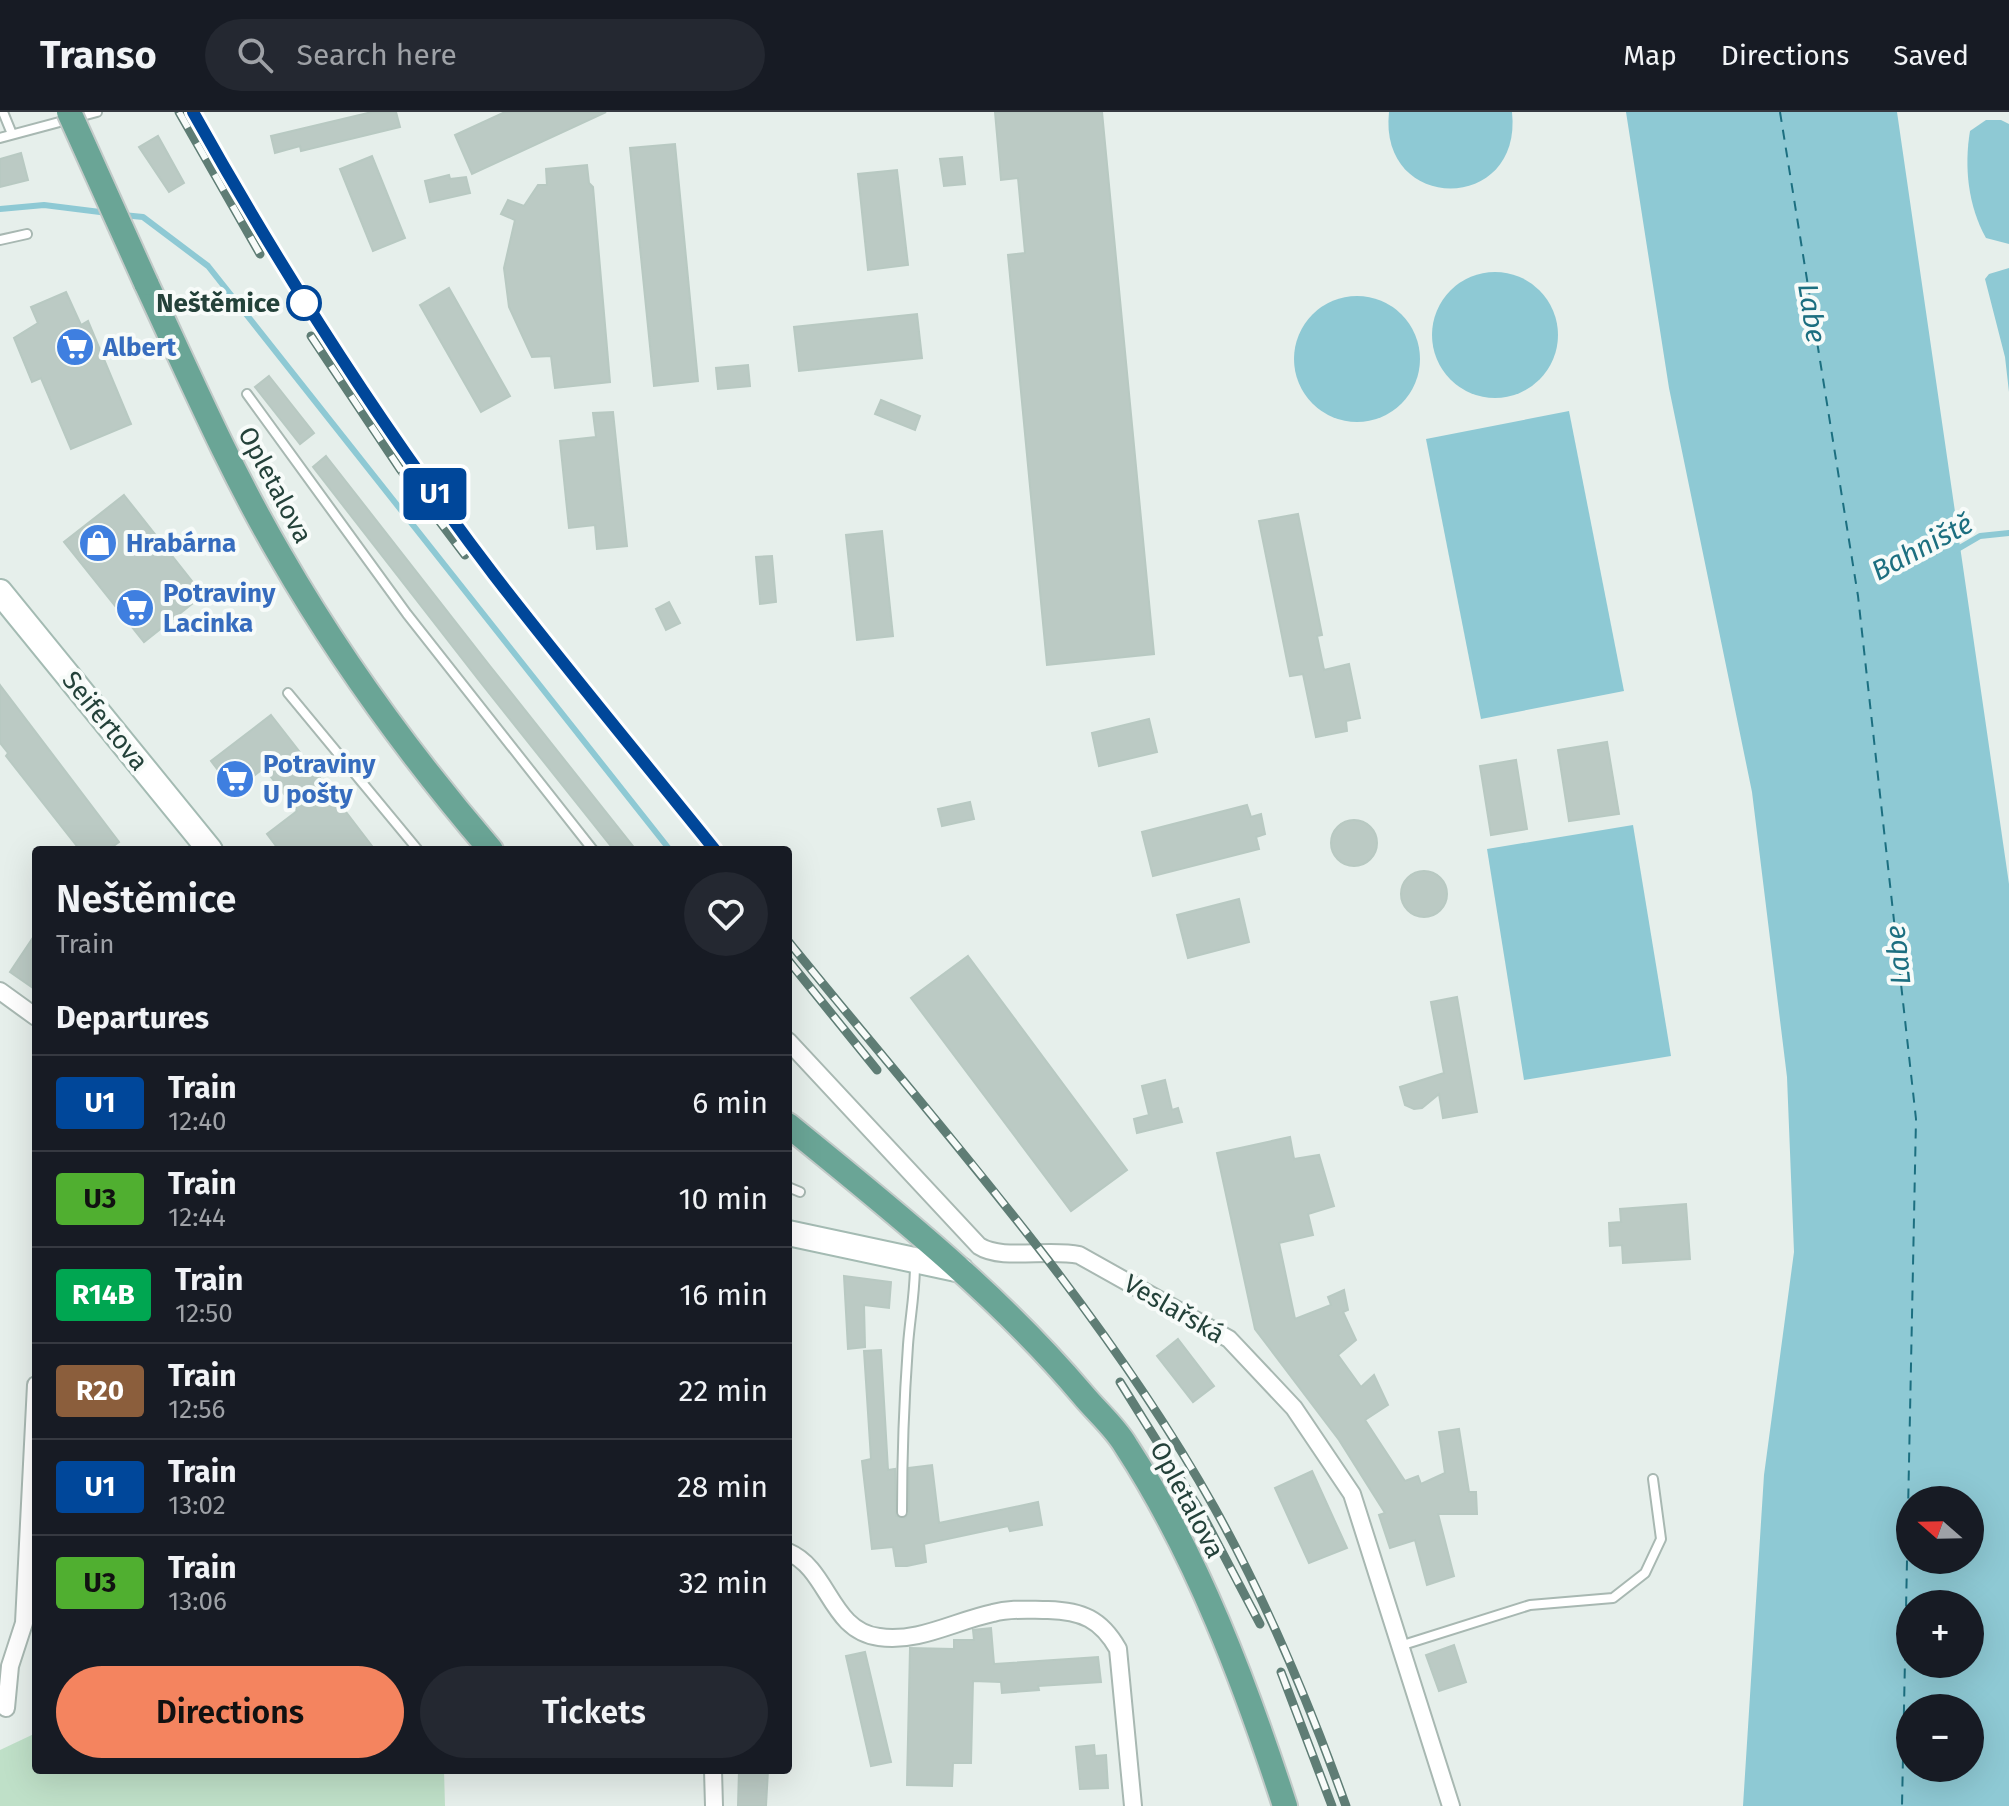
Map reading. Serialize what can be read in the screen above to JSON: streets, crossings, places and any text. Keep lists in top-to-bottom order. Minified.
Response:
{"streets":{"main road":["Opletalova"],"street":["Seifertova","Veslařská"]},"water":["Labe","Bahniště"],"places":{"other":["Neštěmice"],"supermarket":["Albert","Potraviny Lacinka","Potraviny U pošty"],"shop":["Hrabárna"]},"north":"left","page":{"header":"Transo","search":"Search here","nav":["Map","Directions","Saved"],"on_map":"U1","heading":[["Neštěmice","Train"],"Departures"],"list":[{"mark":"U1","name":"Train","note":"12:40","value":"6 min"},{"mark":"U3","name":"Train","note":"12:44","value":"10 min"},{"mark":"R14B","name":"Train","note":"12:50","value":"16 min"},{"mark":"R20","name":"Train","note":"12:56","value":"22 min"},{"mark":"U1","name":"Train","note":"13:02","value":"28 min"},{"mark":"U3","name":"Train","note":"13:06","value":"32 min"}],"map_buttons":["+","−"],"buttons":["Directions","Tickets"]}}
